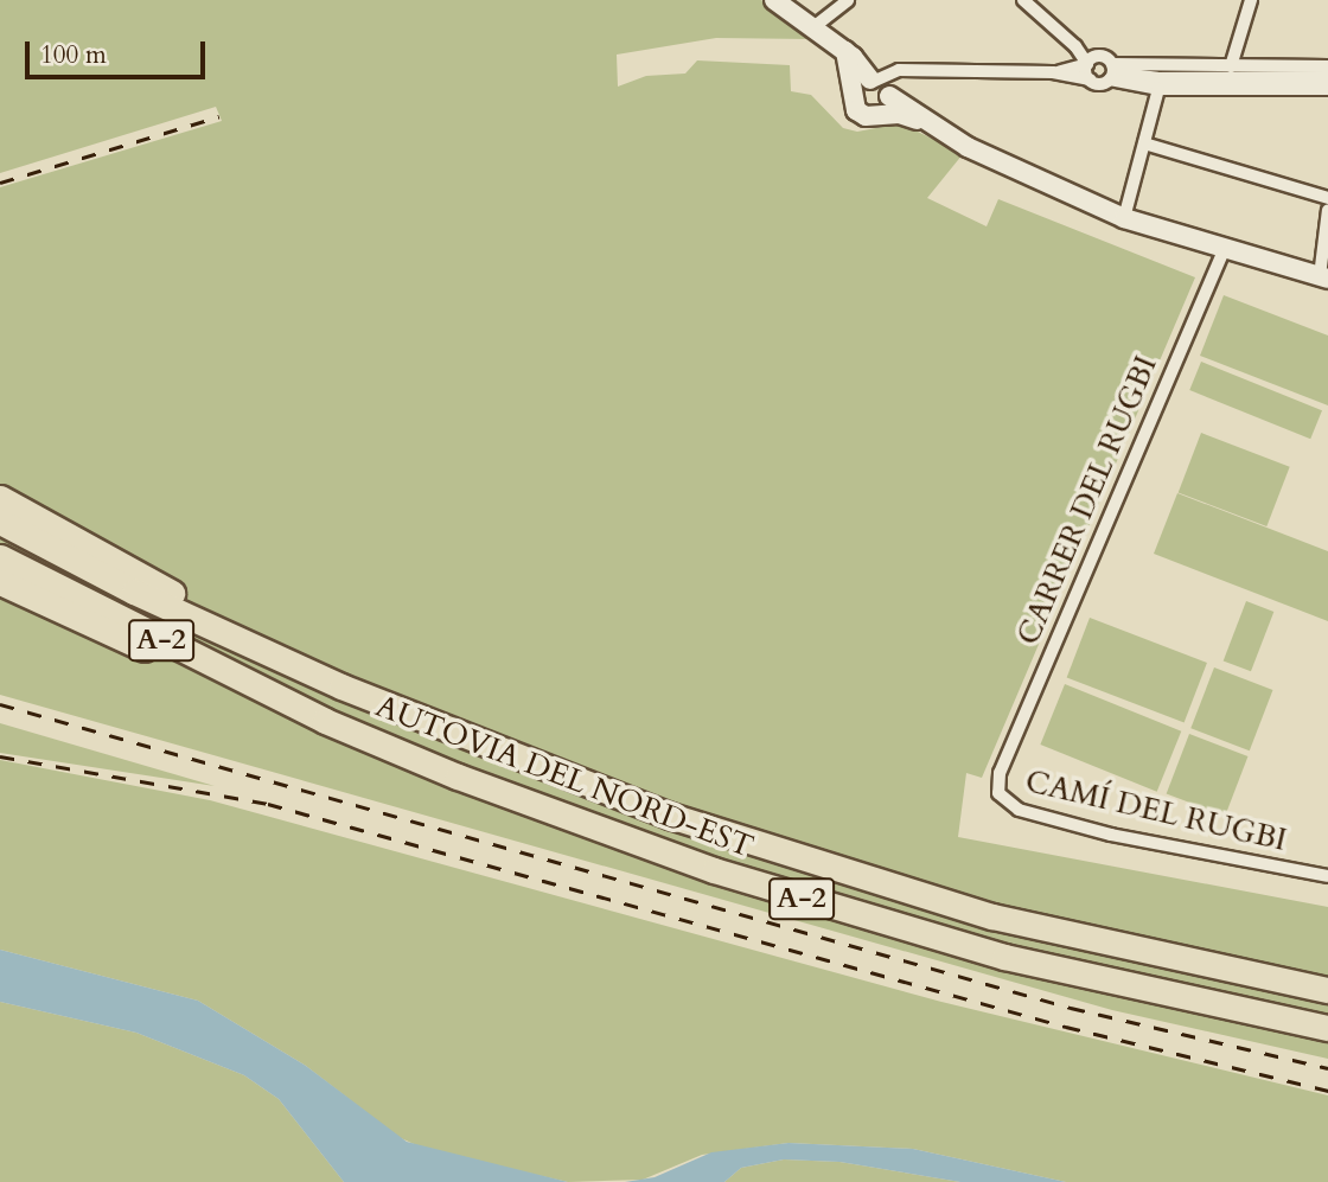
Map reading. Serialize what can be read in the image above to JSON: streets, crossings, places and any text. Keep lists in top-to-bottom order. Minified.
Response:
{"streets":{"highway":["A-2","AUTOVIA DEL NORD-EST"],"street":["CARRER DEL RUGBI","CAMÍ DEL RUGBI"]},"crossings":[["CARRER DEL RUGBI","CAMÍ DEL RUGBI"]],"scale_bar":"100 m"}
